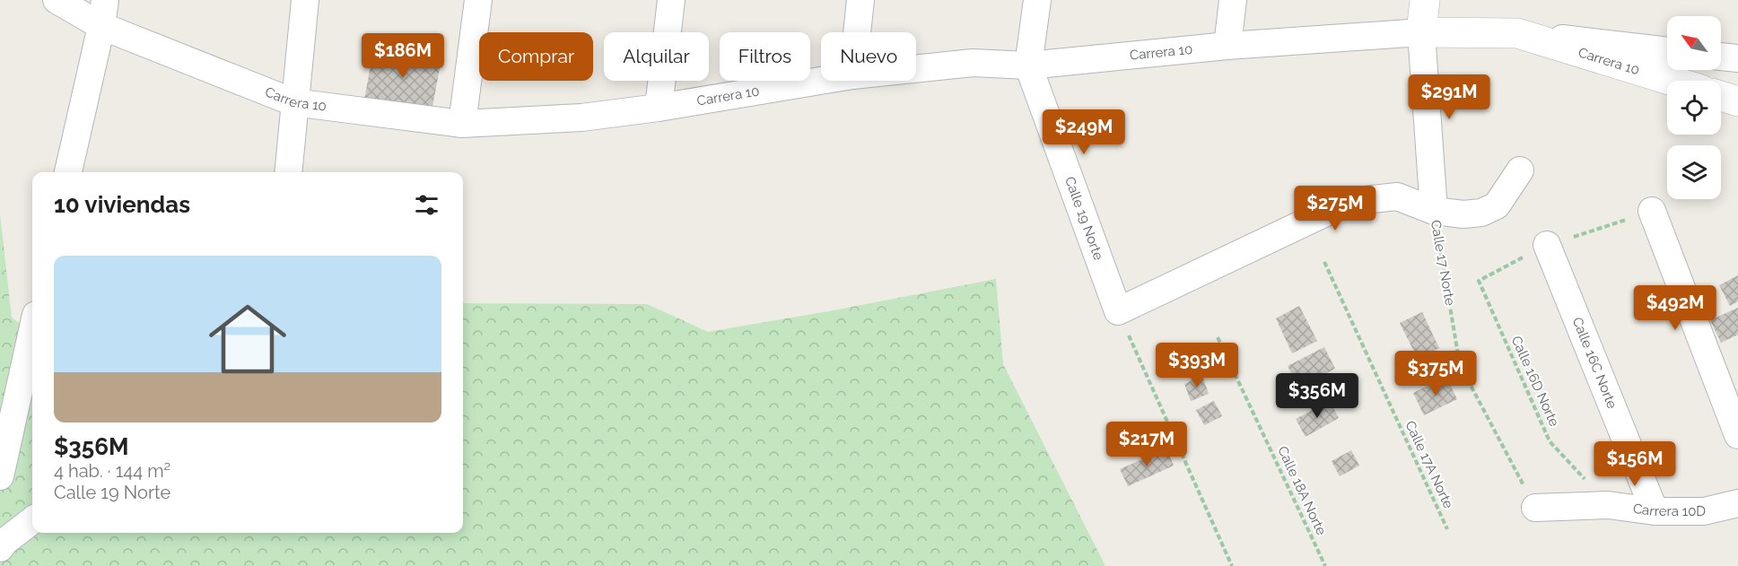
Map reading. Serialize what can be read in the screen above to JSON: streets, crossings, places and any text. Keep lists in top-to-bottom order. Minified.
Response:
{"streets":{"street":["Carrera 10","Calle 19 Norte","Calle 17 Norte","Calle 16C Norte","Carrera 10D"],"path":["Calle 16D Norte","Calle 17A Norte","Calle 18A Norte"]},"crossings":[["Carrera 10","Calle 19 Norte"],["Carrera 10","Calle 17 Norte"],["Calle 17 Norte","Carrera 10D"],["Calle 16C Norte","Carrera 10D"],["Calle 16D Norte","Carrera 10D"]],"north":"top left","page":{"chip":["Comprar","Alquilar","Filtros","Nuevo"],"price":["$186M","$291M","$249M","$275M","$492M","$393M","$375M","$356M","$217M","$156M"],"heading":"10 viviendas","list":[{"name":"$356M","note":"4 hab. · 144 m² · Calle 19 Norte"}]}}
